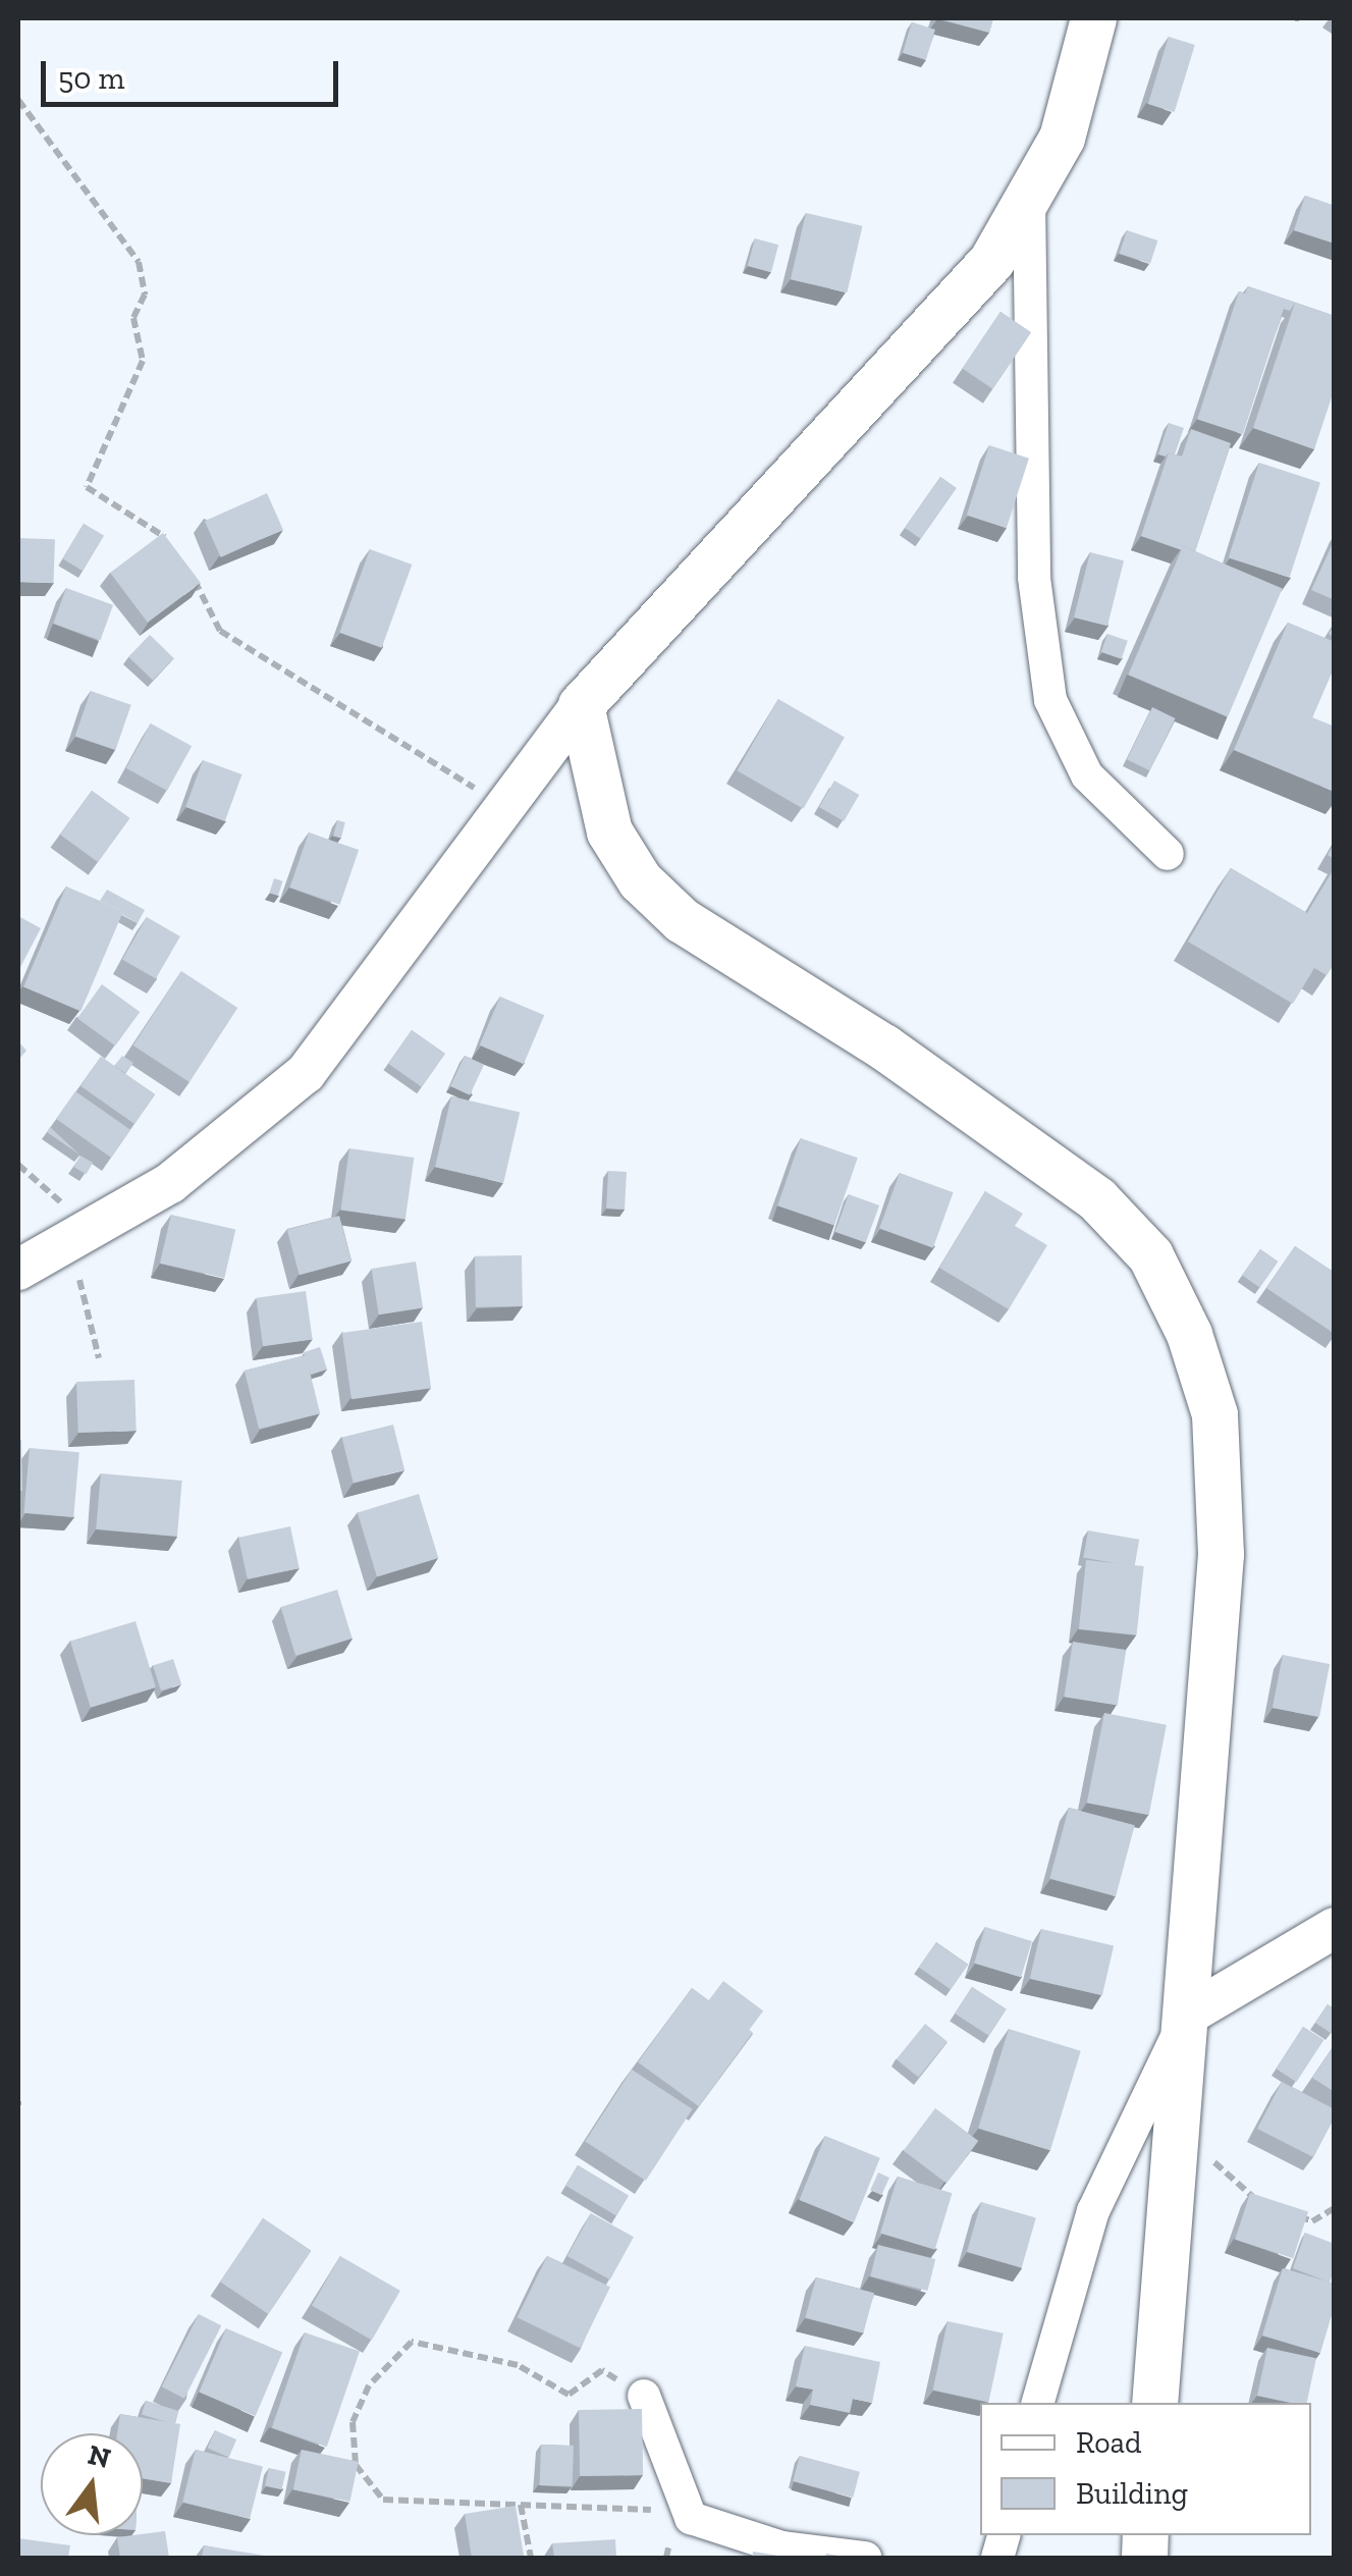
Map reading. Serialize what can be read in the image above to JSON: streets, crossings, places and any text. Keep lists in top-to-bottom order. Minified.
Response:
{"legend":["Road","Building"],"scale_bar":"50 m","north":"top"}
